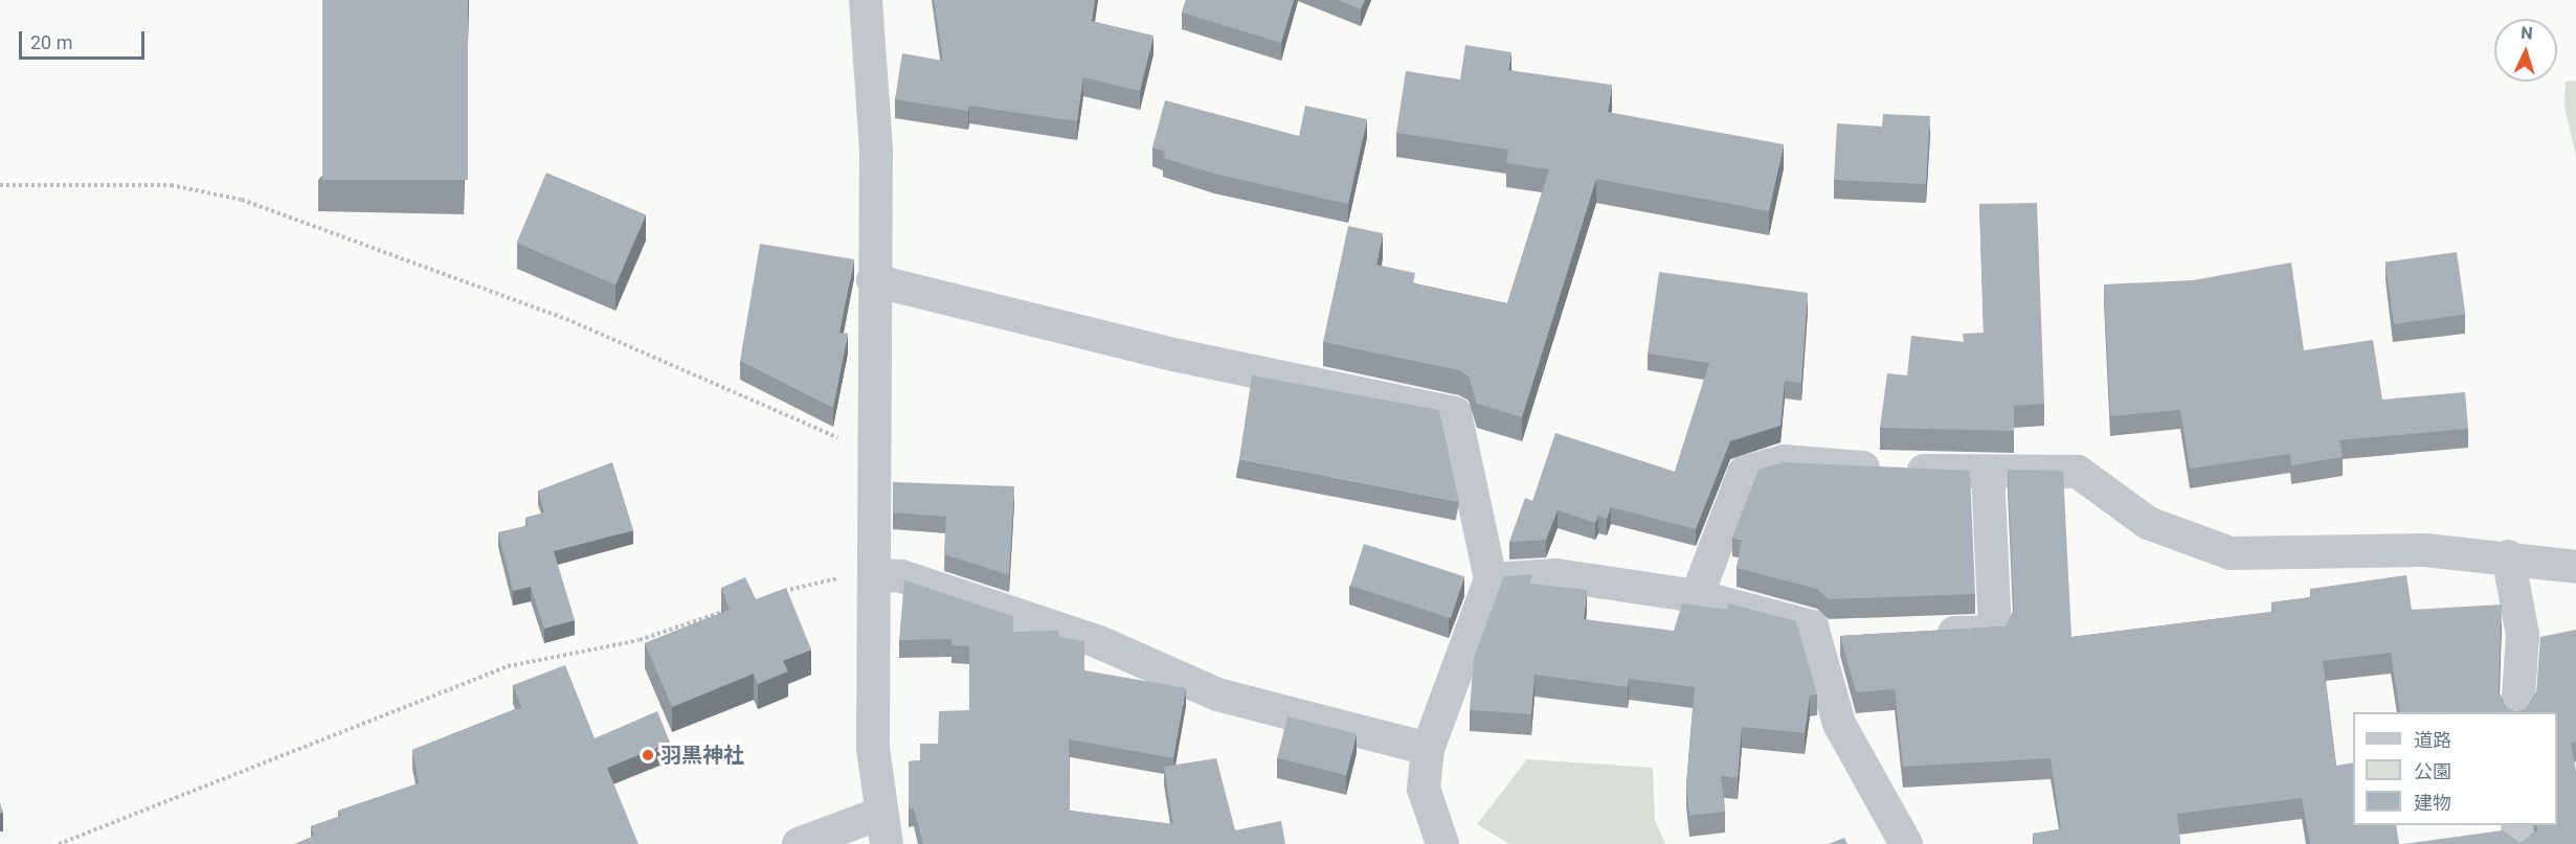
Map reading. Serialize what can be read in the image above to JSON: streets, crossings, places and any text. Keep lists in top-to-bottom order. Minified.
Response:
{"places":["羽黒神社"],"legend":["道路","公園","建物"],"scale_bar":"20 m","north":"top"}
